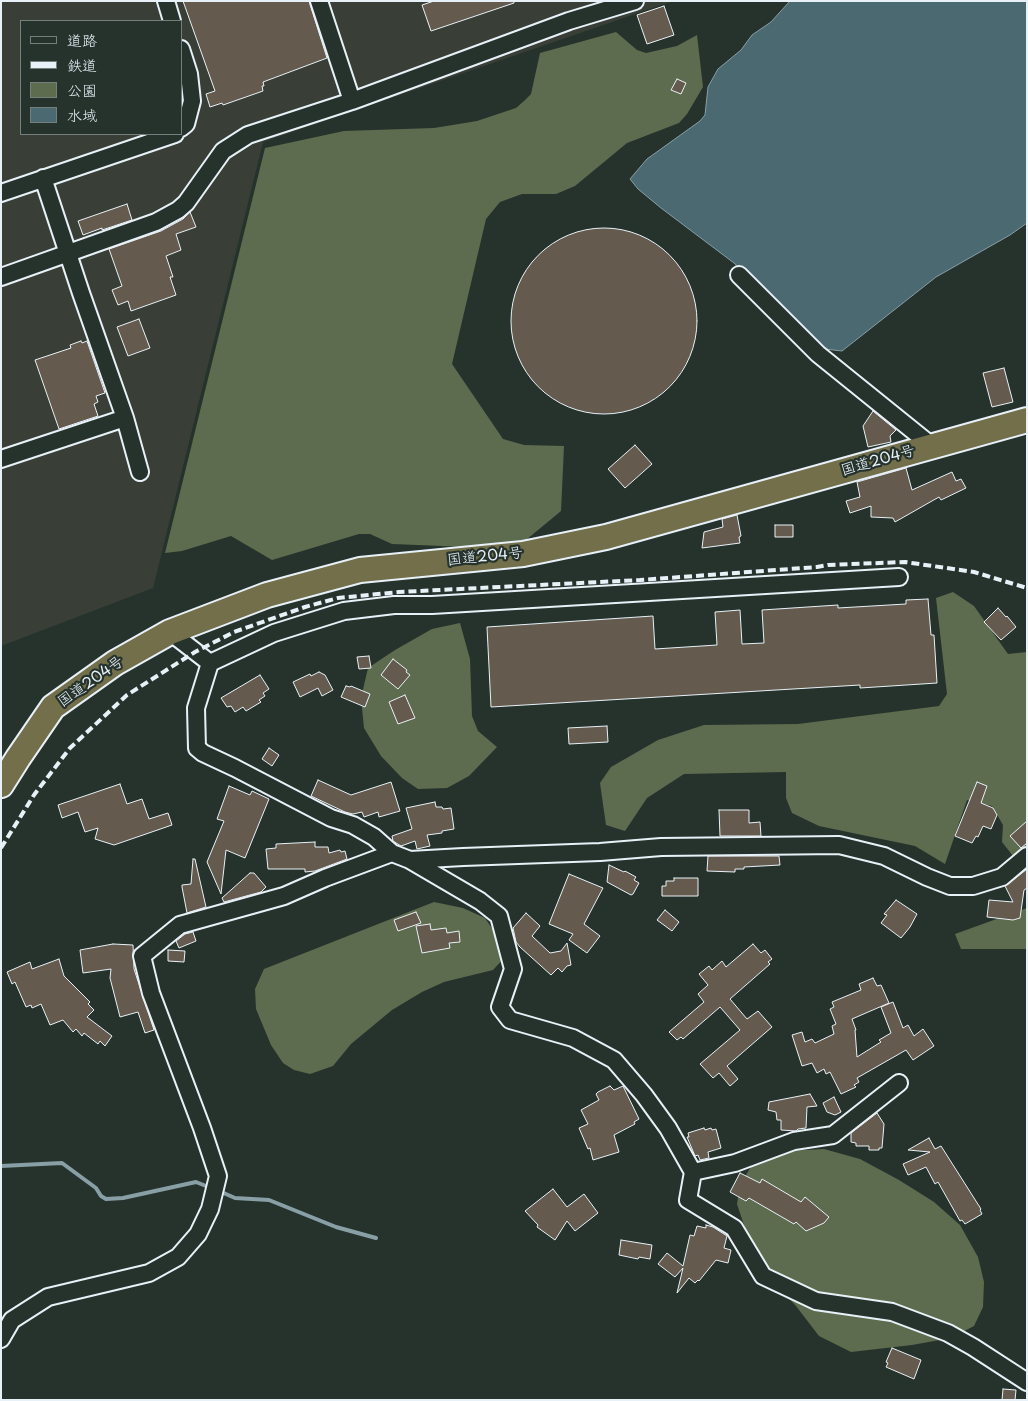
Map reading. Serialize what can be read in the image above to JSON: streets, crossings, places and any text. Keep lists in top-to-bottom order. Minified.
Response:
{"streets":{"highway":["国道204号"]},"legend":["道路","鉄道","公園","水域"]}
